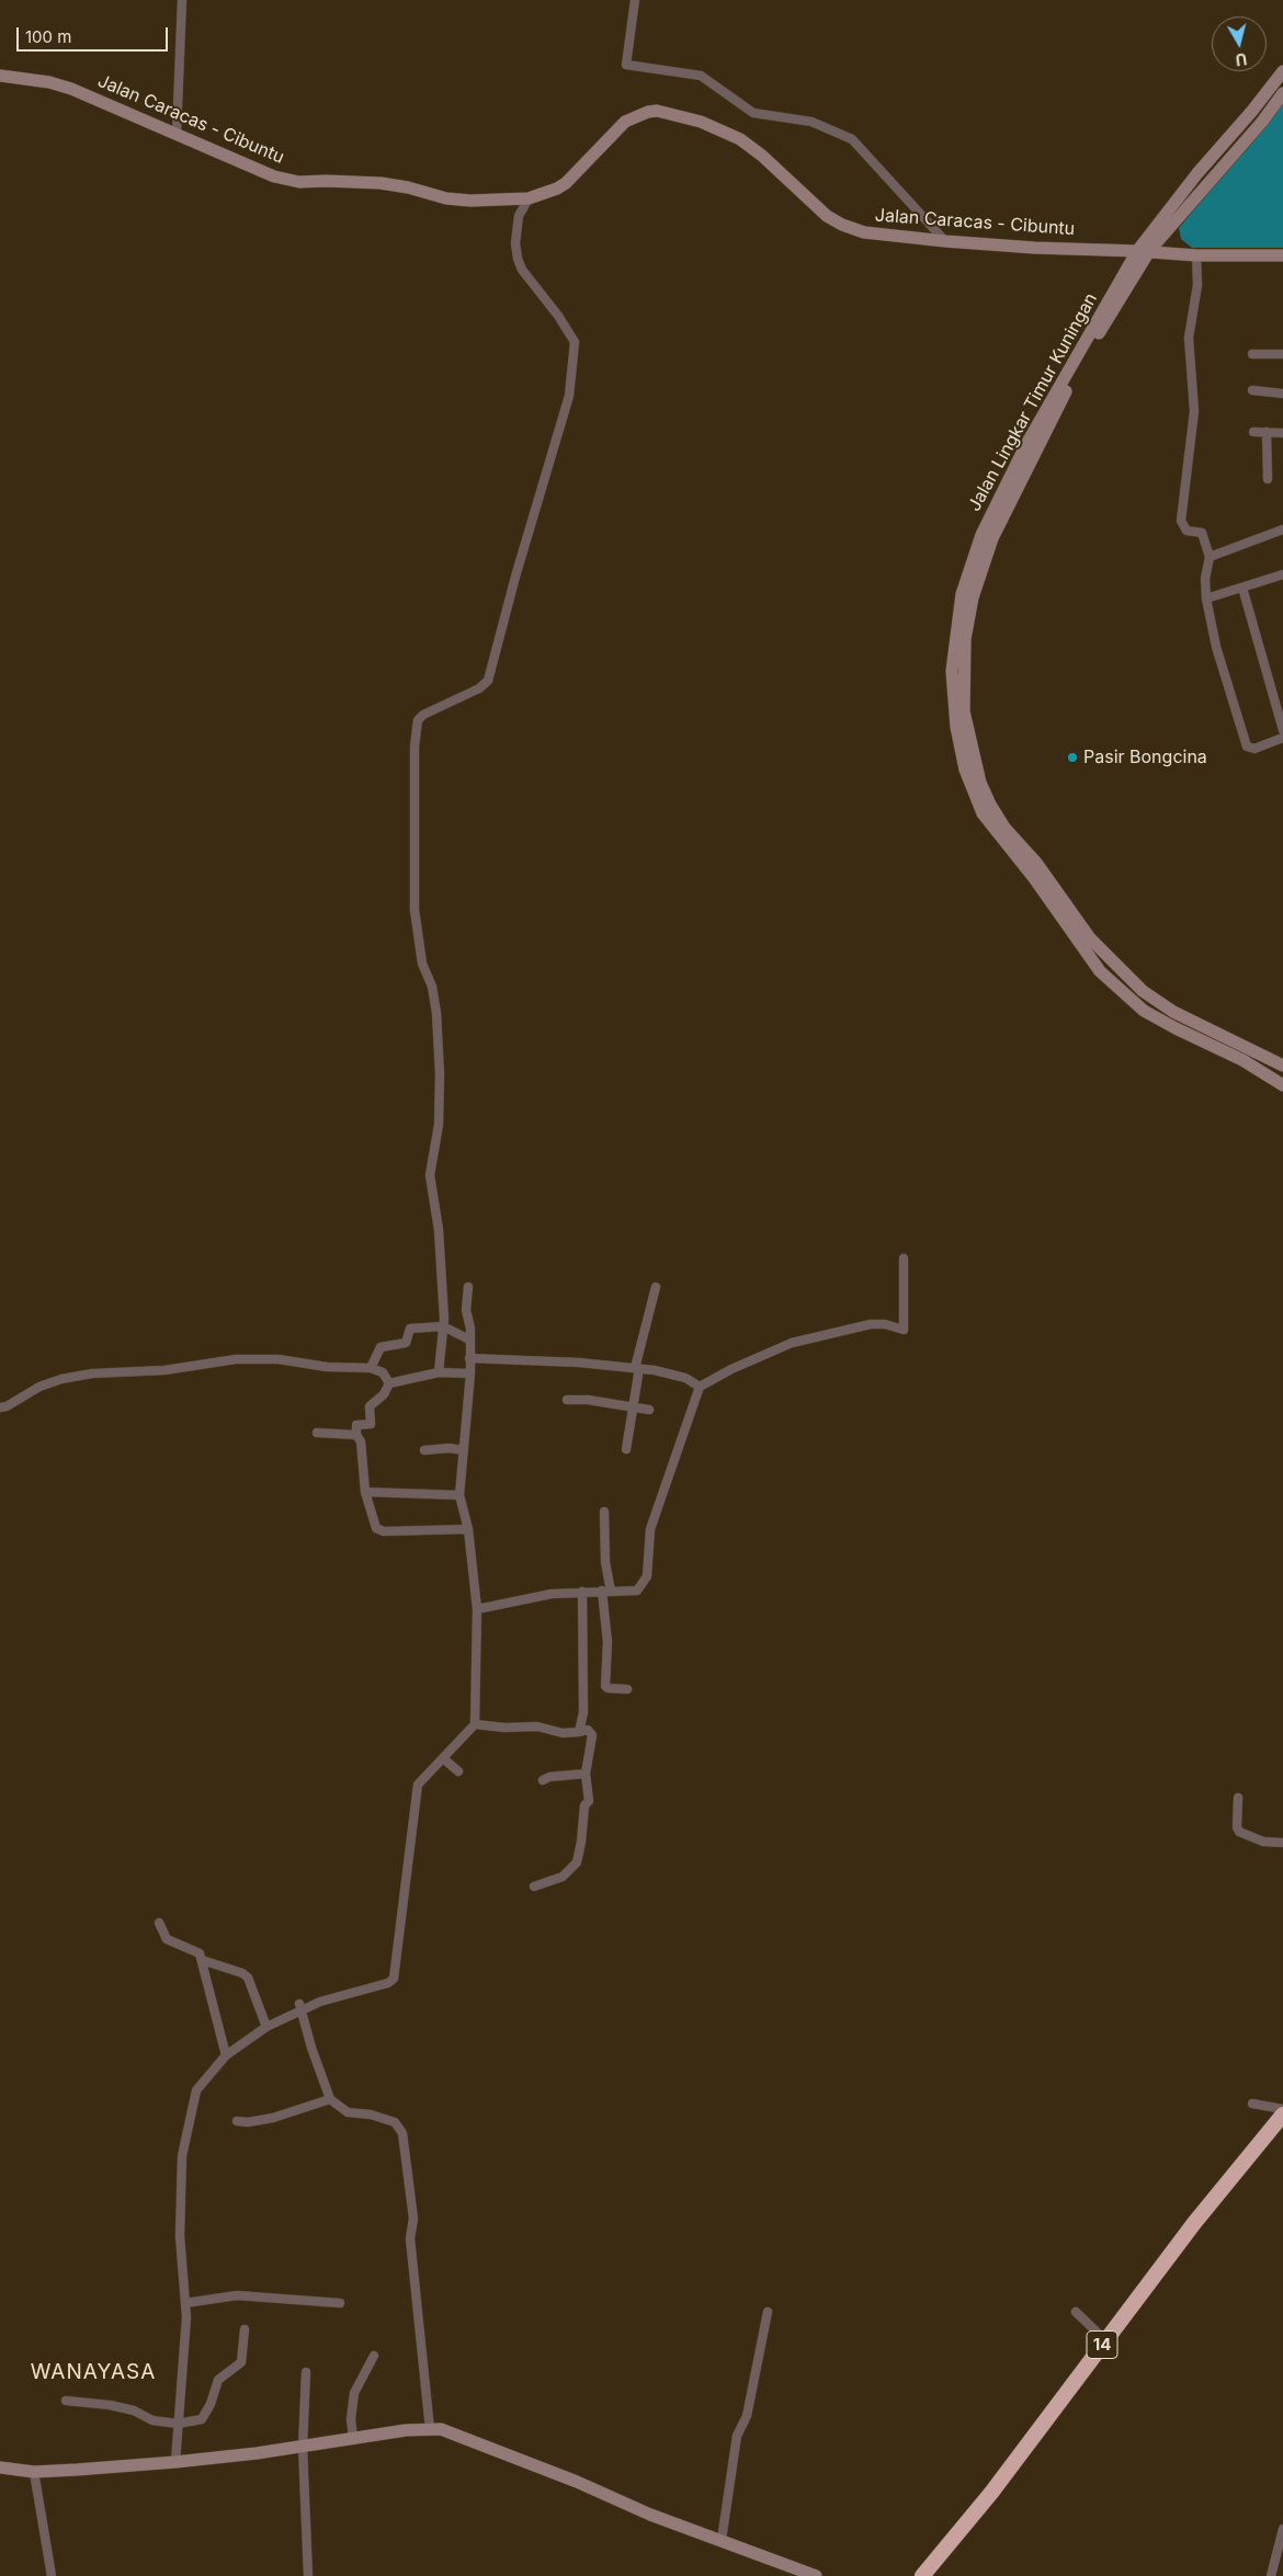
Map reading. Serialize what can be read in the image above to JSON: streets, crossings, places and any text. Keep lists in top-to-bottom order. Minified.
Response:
{"streets":{"highway":["14"],"main road":["Jalan Caracas - Cibuntu","Jalan Lingkar Timur Kuningan"]},"crossings":[["Jalan Caracas - Cibuntu","Jalan Lingkar Timur Kuningan"]],"districts":["WANAYASA"],"places":["Pasir Bongcina"],"scale_bar":"100 m","north":"bottom"}
